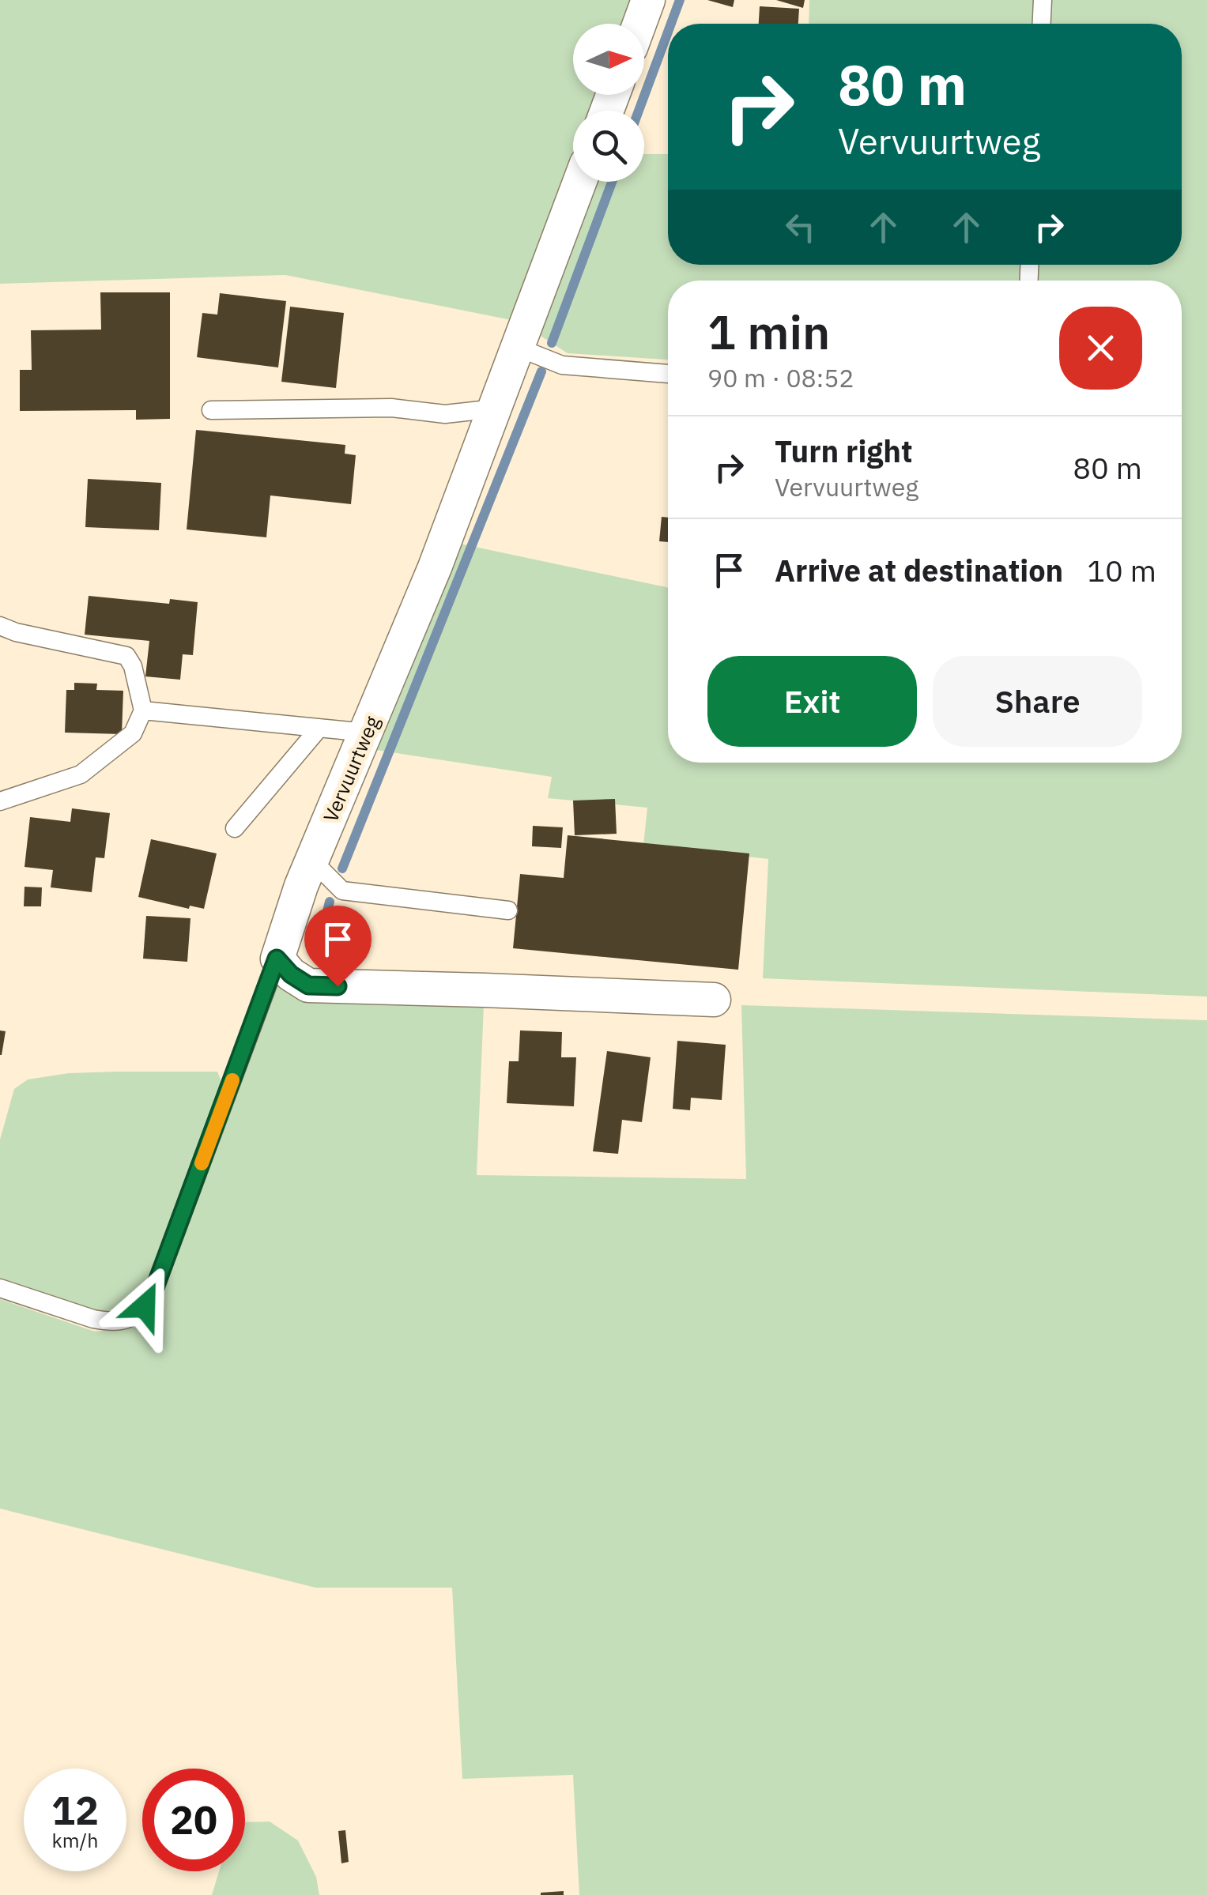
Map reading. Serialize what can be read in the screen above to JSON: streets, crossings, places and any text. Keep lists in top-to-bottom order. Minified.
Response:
{"streets":{"street":["Vervuurtweg"]},"north":"right","page":{"turn":["80 m","Vervuurtweg"],"heading":["1 min","90 m · 08:52"],"list":[{"name":"Turn right","note":"Vervuurtweg","value":"80 m"},{"name":"Arrive at destination","value":"10 m"}],"buttons":["Exit","Share"],"speed":"12 km/h","limit":"20"}}
